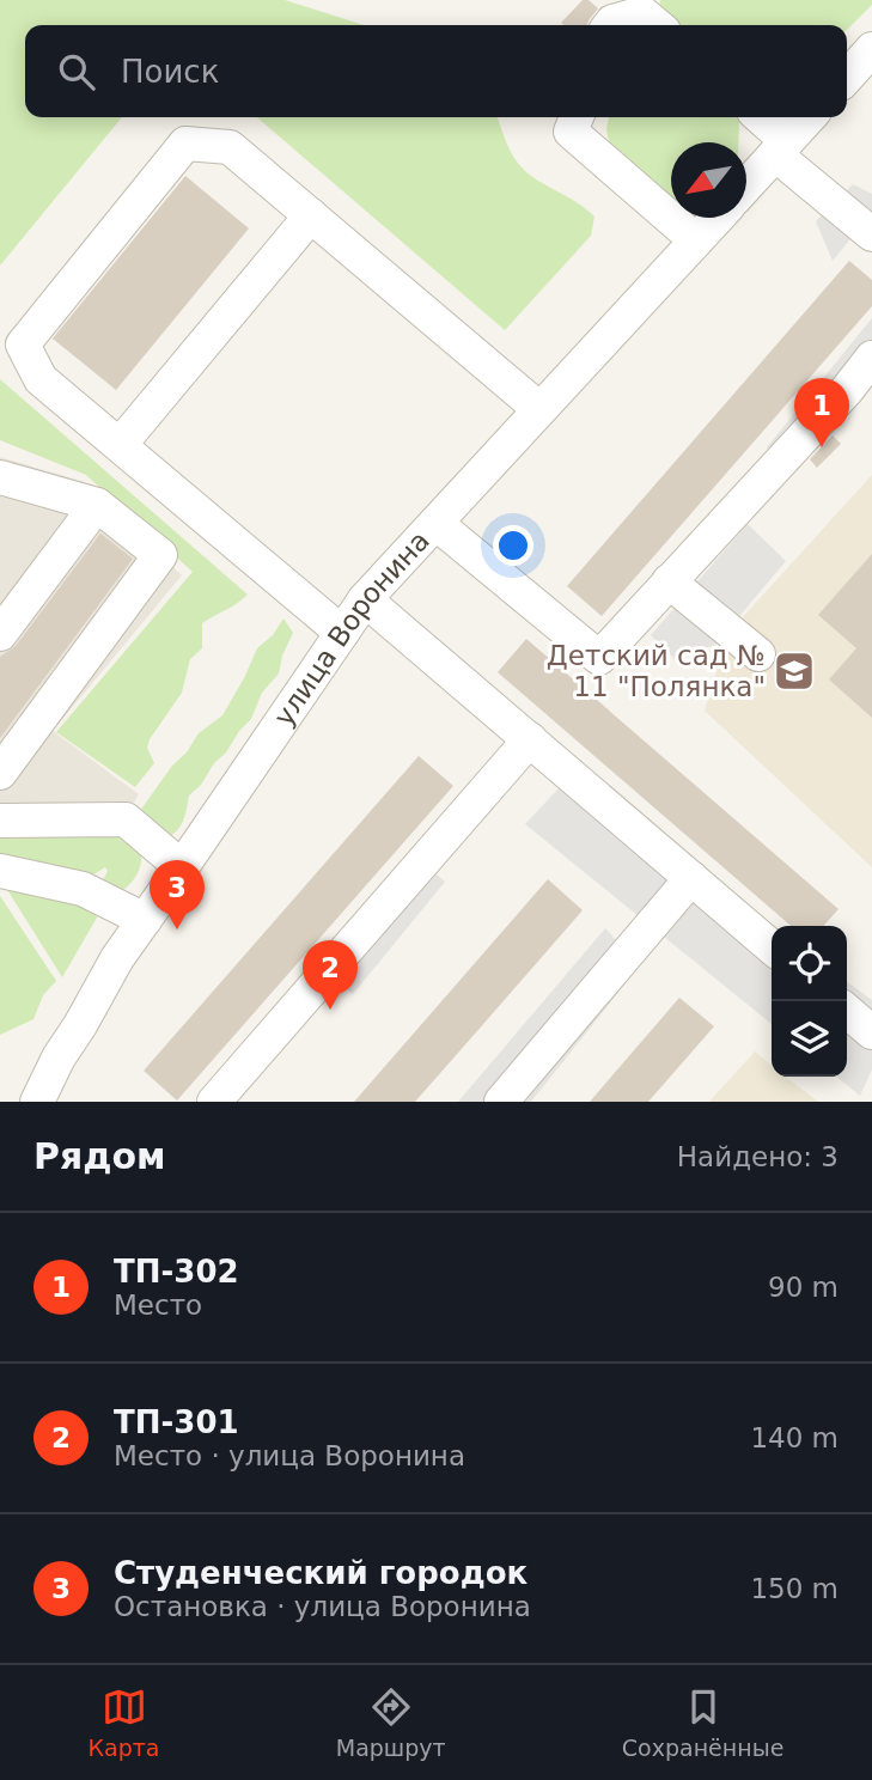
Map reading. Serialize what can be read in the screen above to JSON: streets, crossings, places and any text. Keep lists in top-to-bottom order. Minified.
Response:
{"streets":{"street":["улица Воронина"]},"places":{"school or university":["Детский сад № 11 \"Полянка\""]},"north":"bottom left","page":{"search":"Поиск","pins":["1","3","2"],"heading":["Рядом","Найдено: 3"],"list":[{"mark":"1","name":"ТП-302","note":"Место","value":"90 m"},{"mark":"2","name":"ТП-301","note":"Место · улица Воронина","value":"140 m"},{"mark":"3","name":"Студенческий городок","note":"Остановка · улица Воронина","value":"150 m"}],"nav":["Карта","Маршрут","Сохранённые"]}}
